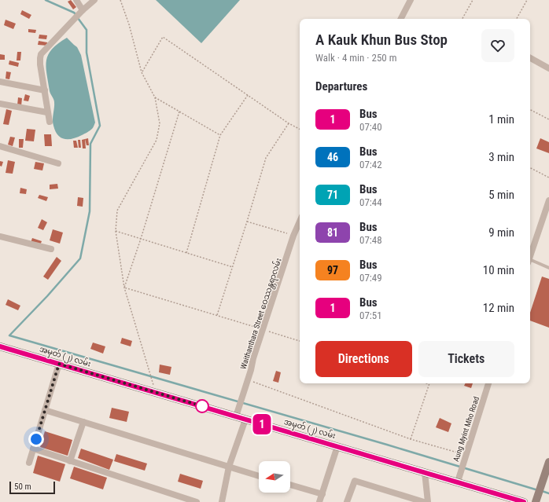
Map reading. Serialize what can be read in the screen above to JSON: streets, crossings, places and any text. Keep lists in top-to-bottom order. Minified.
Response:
{"streets":{"main road":["အမှတ် (၂) လမ်း"],"street":["Waithanthara Street ဝေဿန္တရာလမ်း","Aung Myint Mho Road"]},"crossings":[["Waithanthara Street ဝေဿန္တရာလမ်း","အမှတ် (၂) လမ်း"],["အမှတ် (၂) လမ်း","Aung Myint Mho Road"]],"lines":["bus line 1"],"scale_bar":"50 m","north":"left","page":{"on_map":"1","heading":[["A Kauk Khun Bus Stop","Walk · 4 min · 250 m"],"Departures"],"list":[{"mark":"1","name":"Bus","note":"07:40","value":"1 min"},{"mark":"46","name":"Bus","note":"07:42","value":"3 min"},{"mark":"71","name":"Bus","note":"07:44","value":"5 min"},{"mark":"81","name":"Bus","note":"07:48","value":"9 min"},{"mark":"97","name":"Bus","note":"07:49","value":"10 min"},{"mark":"1","name":"Bus","note":"07:51","value":"12 min"}],"buttons":["Directions","Tickets"],"scale":"50 m"}}
